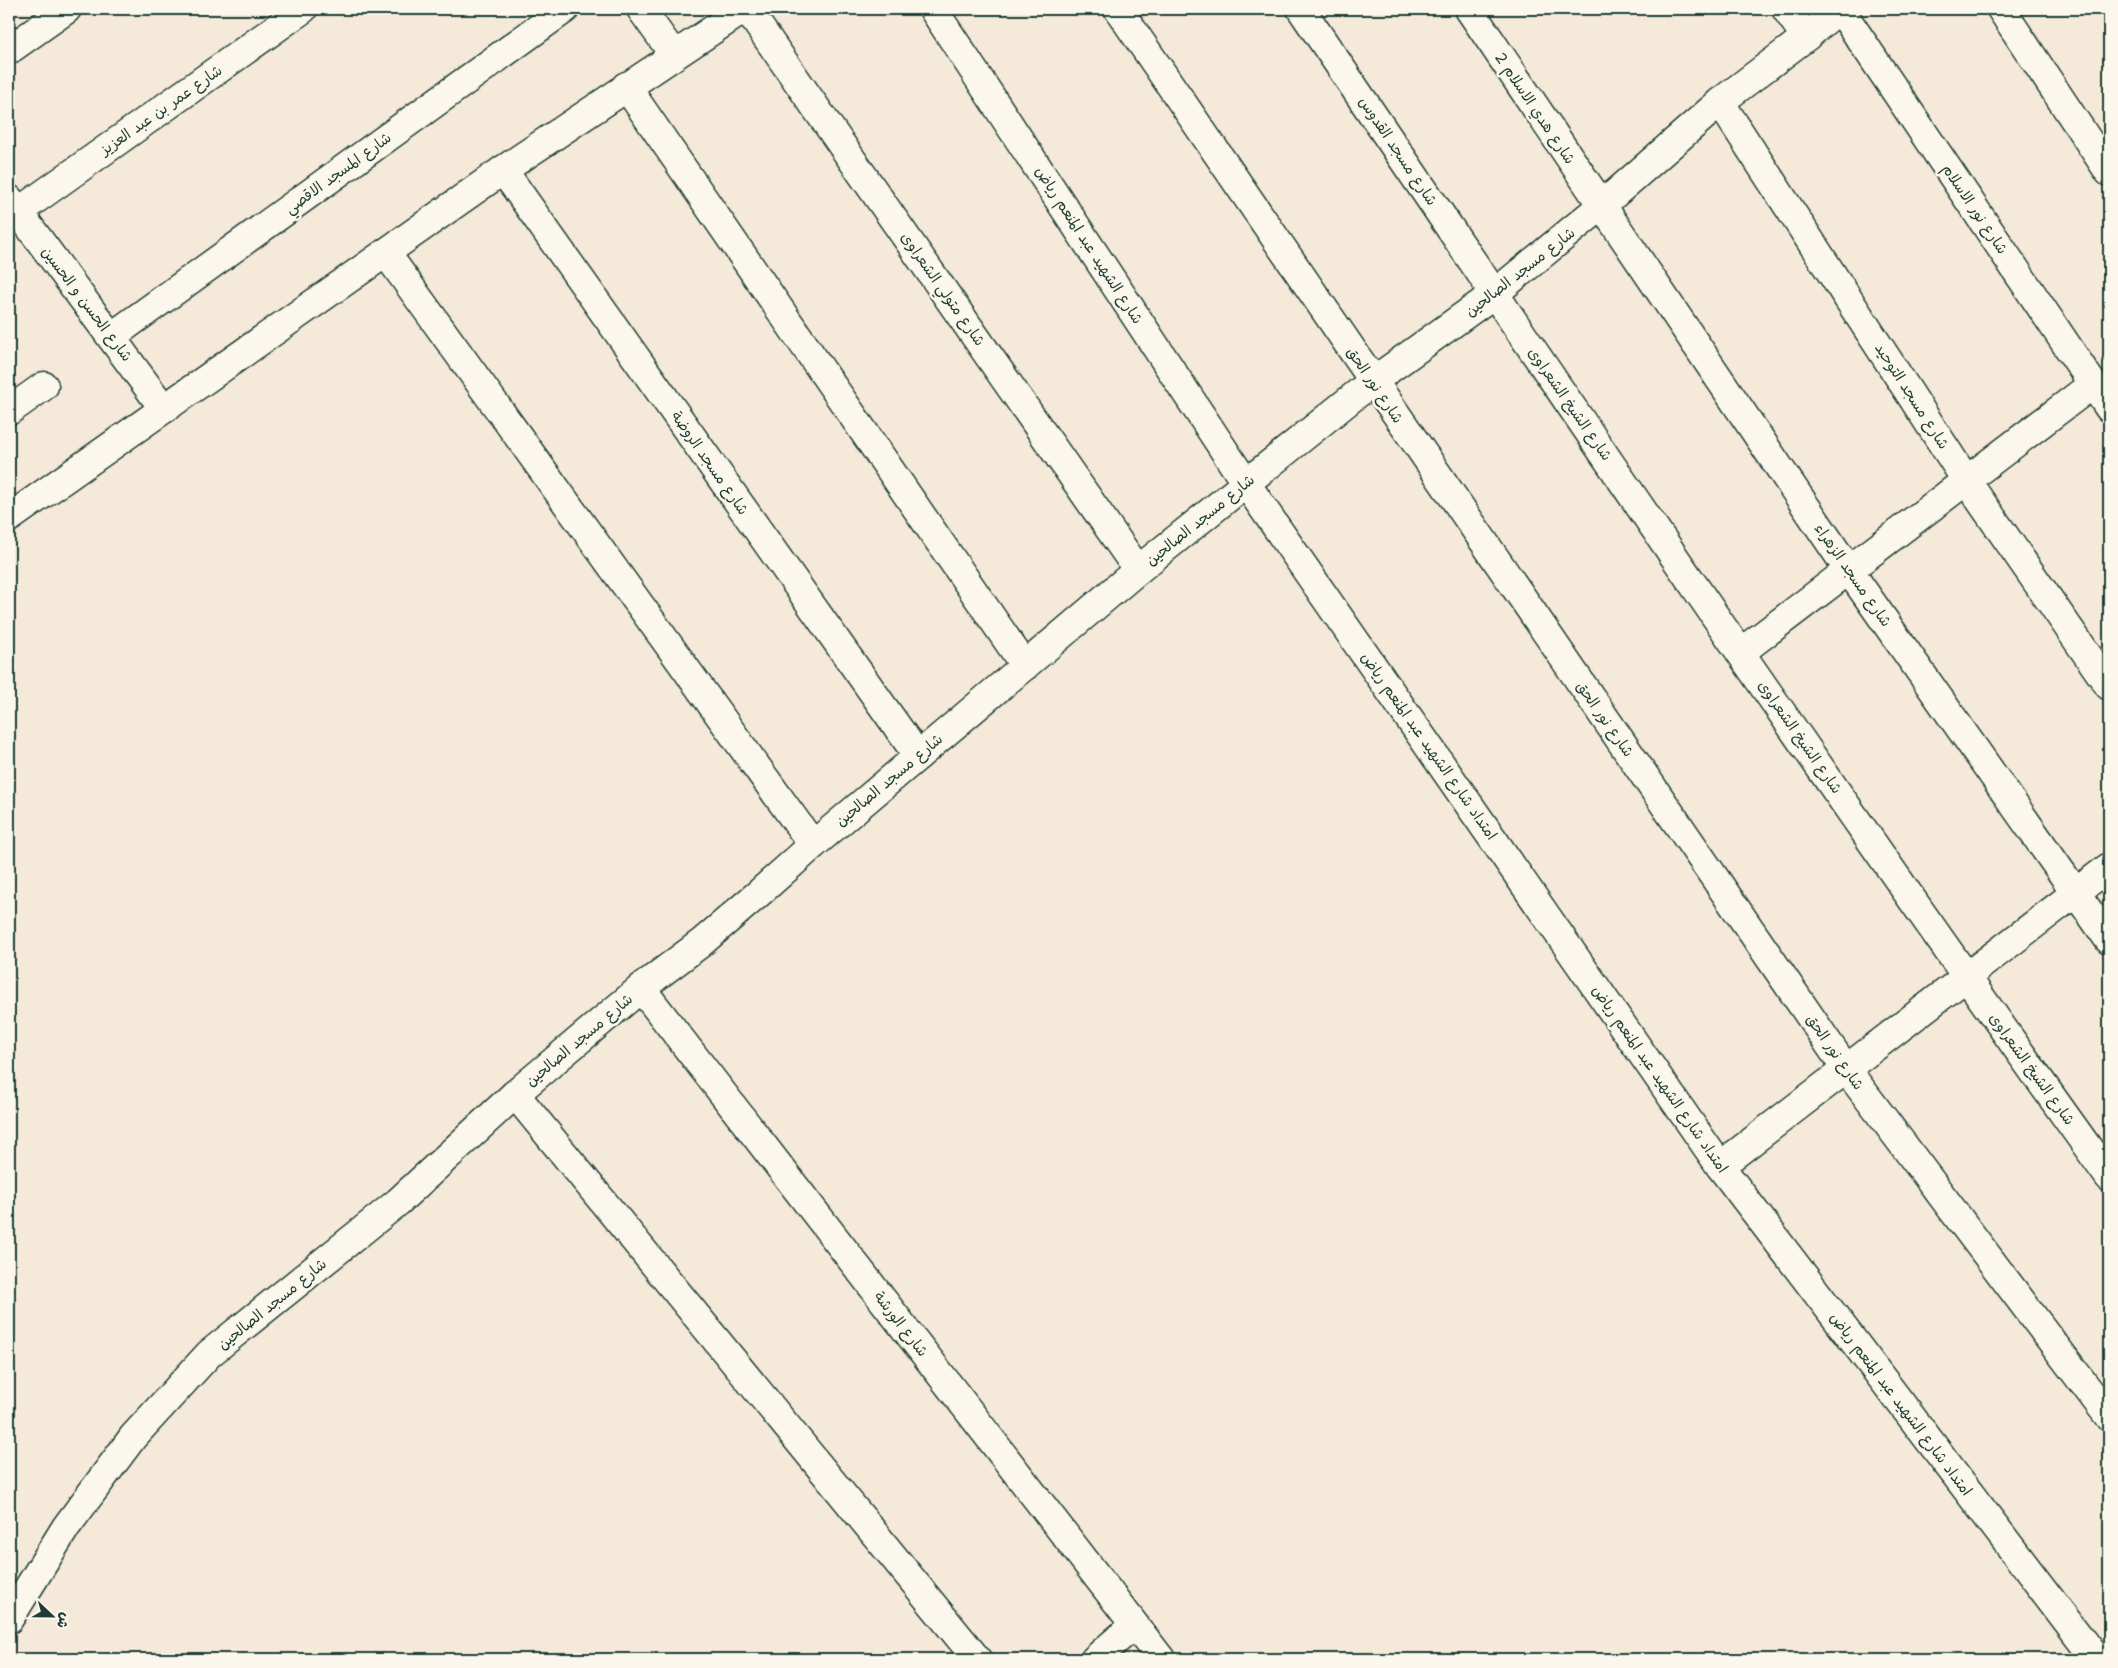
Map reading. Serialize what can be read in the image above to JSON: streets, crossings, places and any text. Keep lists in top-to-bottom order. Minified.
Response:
{"streets":{"street":["شارع هدي الاسلام 2","شارع عمر بن عبد العزيز","شارع مسجد القدوس","شارع المسجد الاقصي","شارع نور الاسلام","شارع الشهيد عبد المنعم رياض","شارع مسجد الصالحين","شارع متولي الشعراوى","شارع الحسن و الحسين","شارع نور الحق","شارع مسجد التوحيد","شارع الشيخ الشعراوى","شارع مسجد الروضة","شارع مسجد الزهراء","امتداد شارع الشهيد عبد المنعم رياض","شارع الورشة"]},"crossings":[["شارع هدي الاسلام 2","شارع مسجد الصالحين"],["شارع هدي الاسلام 2","شارع مسجد الزهراء"],["شارع عمر بن عبد العزيز","شارع الحسن و الحسين"],["شارع مسجد القدوس","شارع مسجد الصالحين"],["شارع مسجد القدوس","شارع الشيخ الشعراوى"],["شارع المسجد الاقصي","شارع الحسن و الحسين"],["شارع نور الاسلام","شارع مسجد الصالحين"],["شارع الشهيد عبد المنعم رياض","شارع مسجد الصالحين"],["شارع الشهيد عبد المنعم رياض","امتداد شارع الشهيد عبد المنعم رياض"],["شارع مسجد الصالحين","شارع متولي الشعراوى"],["شارع مسجد الصالحين","شارع نور الحق"],["شارع مسجد الصالحين","شارع مسجد التوحيد"],["شارع مسجد الصالحين","شارع الشيخ الشعراوى"],["شارع مسجد الصالحين","شارع مسجد الروضة"],["شارع مسجد الصالحين","شارع مسجد الزهراء"],["شارع مسجد الصالحين","امتداد شارع الشهيد عبد المنعم رياض"],["شارع مسجد الصالحين","شارع الورشة"]],"north":"right"}
